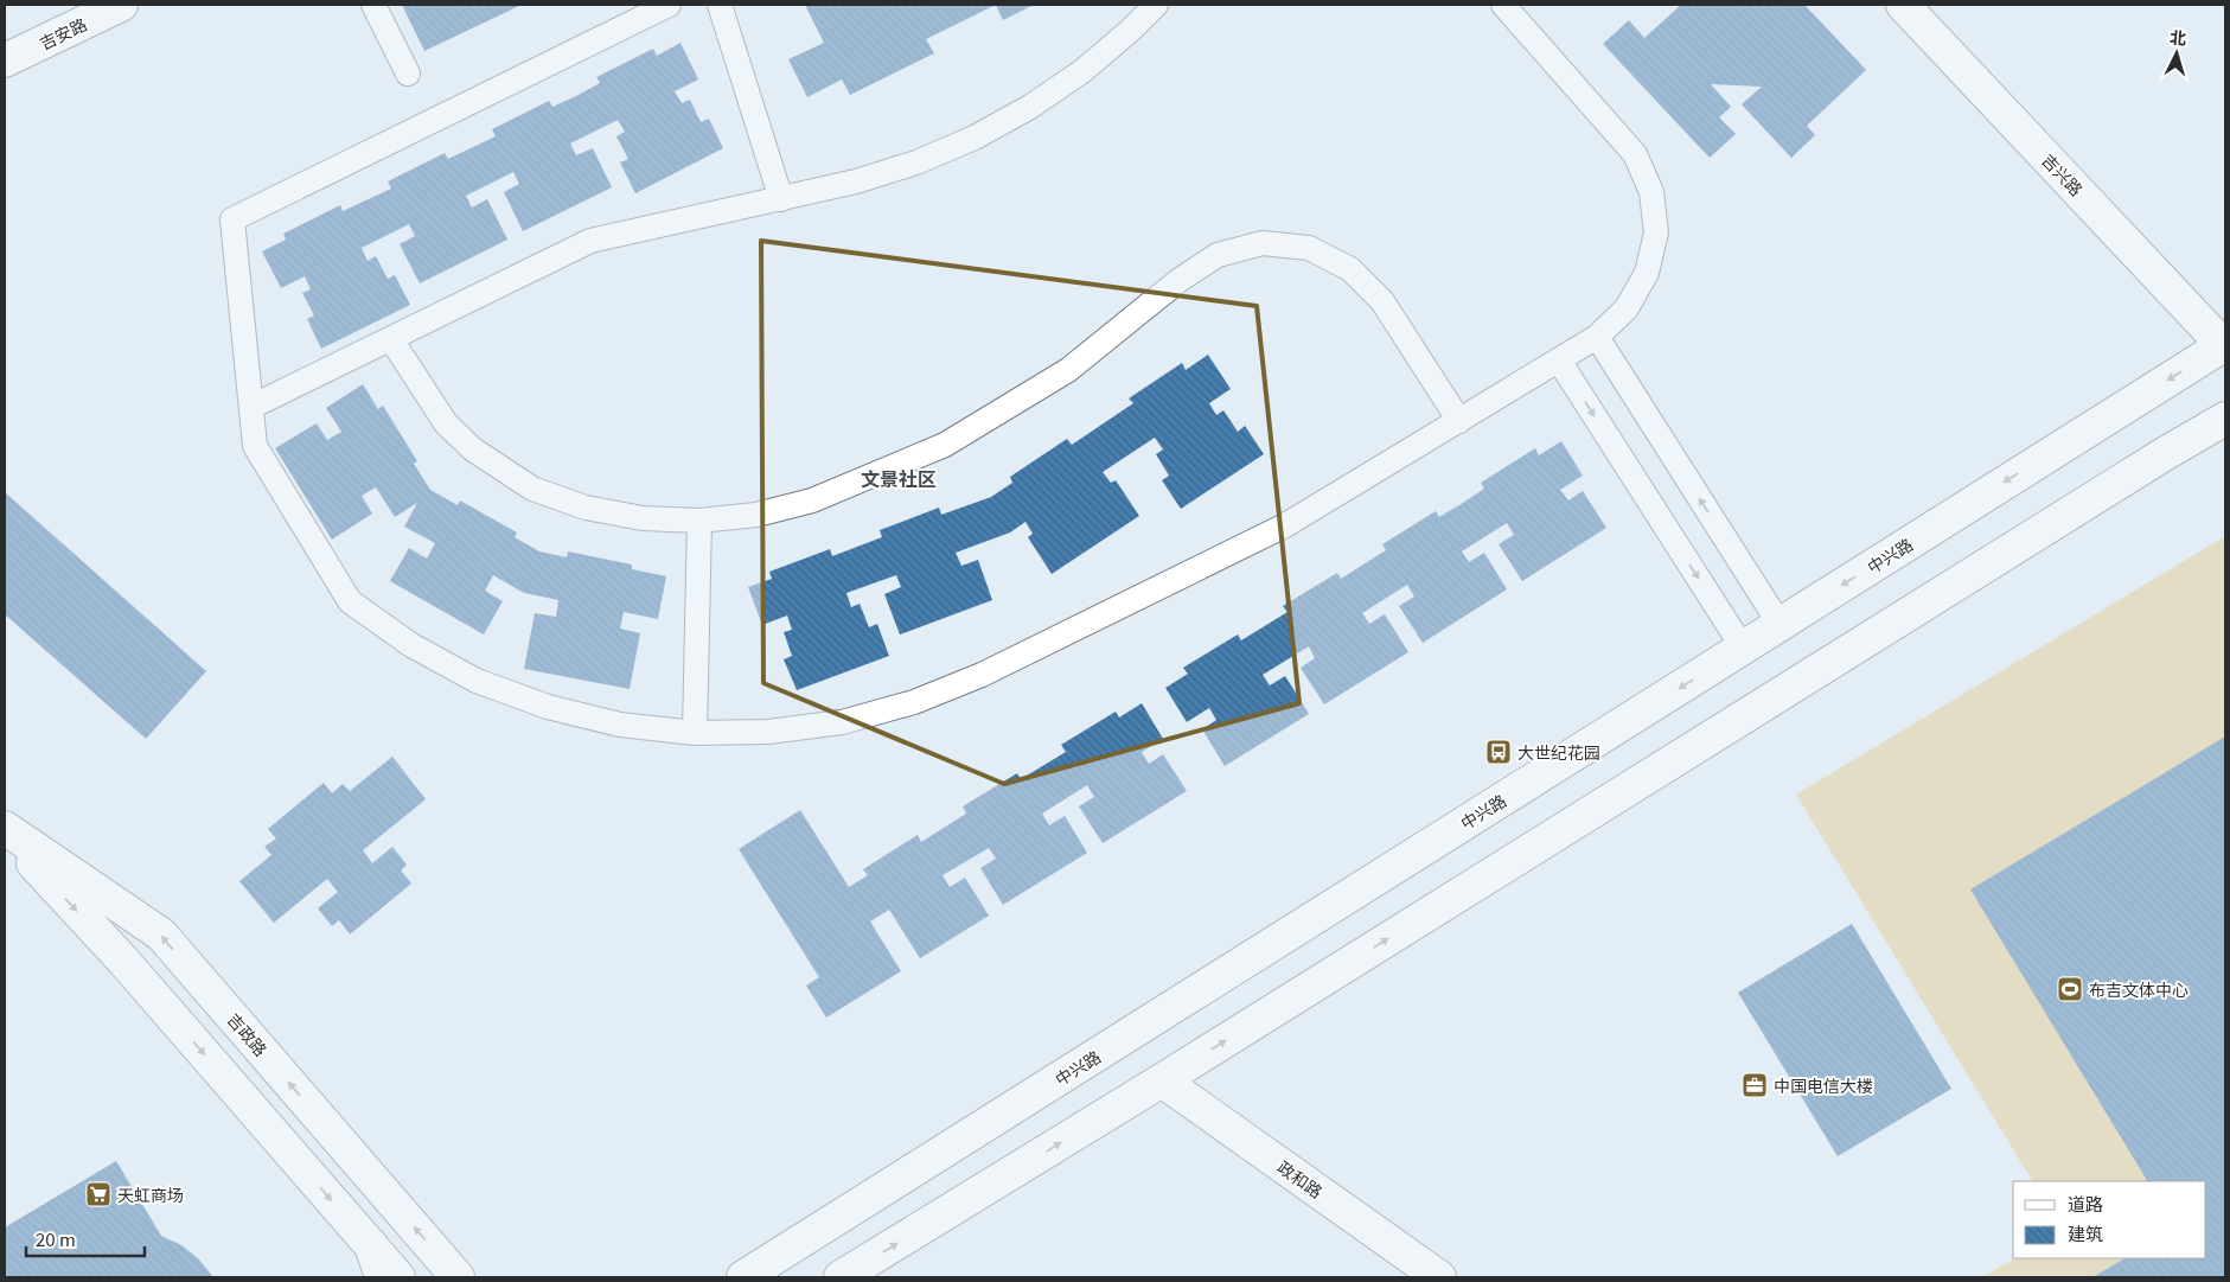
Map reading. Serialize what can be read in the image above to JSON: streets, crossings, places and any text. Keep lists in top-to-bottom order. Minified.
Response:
{"streets":{"main road":["吉安路","吉兴路","中兴路","吉政路","政和路"]},"crossings":[["吉兴路","中兴路"]],"districts":["文景社区"],"places":{"bus stop":["大世纪花园"],"sports":["布吉文体中心"],"office":["中国电信大楼"],"supermarket":["天虹商场"]},"legend":["道路","建筑"],"scale_bar":"20 m","north":"top"}
